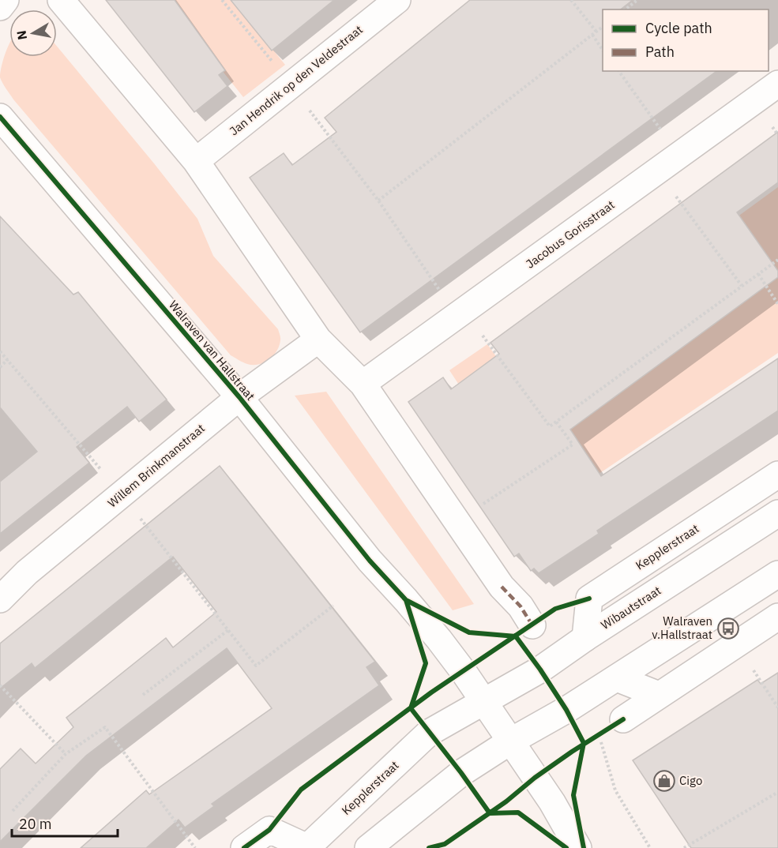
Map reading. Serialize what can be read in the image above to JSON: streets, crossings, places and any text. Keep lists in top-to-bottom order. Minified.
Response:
{"streets":{"street":["Jan Hendrik op den Veldestraat","Jacobus Gorisstraat","Walraven van Hallstraat","Willem Brinkmanstraat","Kepplerstraat","Wibautstraat"]},"crossings":[["Walraven van Hallstraat","Willem Brinkmanstraat"],["Walraven van Hallstraat","Kepplerstraat"],["Walraven van Hallstraat","Wibautstraat"],["Kepplerstraat","Wibautstraat"]],"places":{"bus stop":["Walraven v.Hallstraat"],"shop":["Cigo"]},"legend":["Cycle path","Path"],"scale_bar":"20 m","north":"left"}
